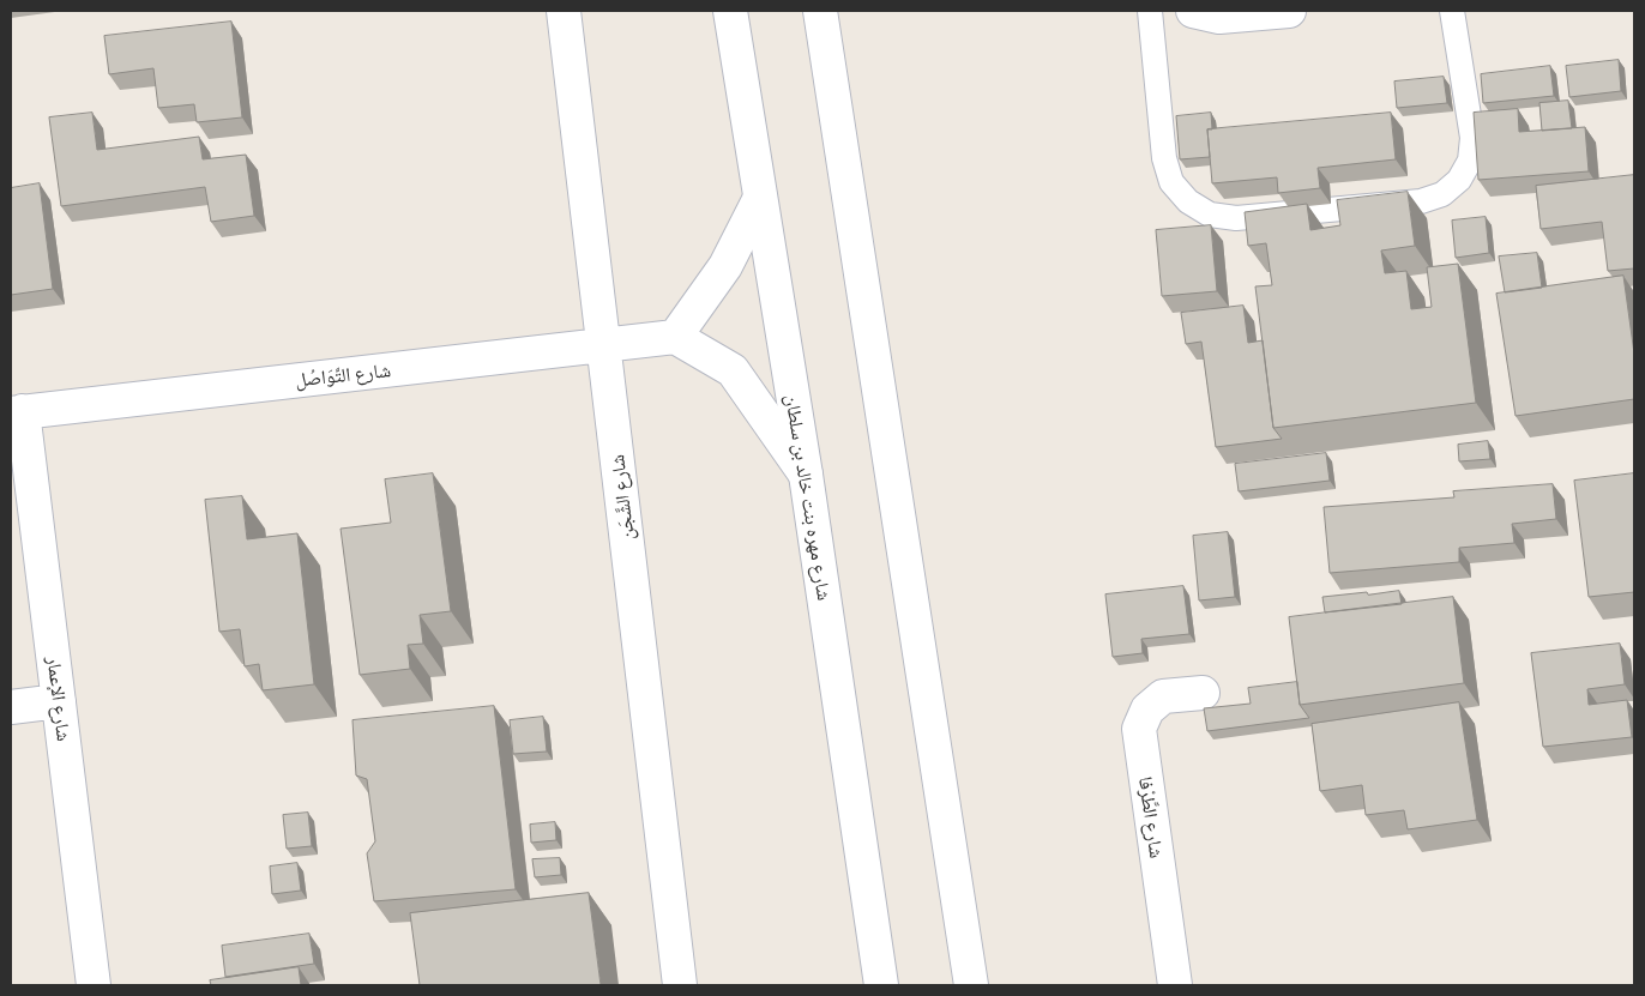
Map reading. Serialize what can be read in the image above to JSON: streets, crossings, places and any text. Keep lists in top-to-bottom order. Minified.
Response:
{"streets":{"street":["شارع التَّوَاصُل","شارع الشَّجَن","شارع مهره بنت خالد بن سلطان","شارع الإعمار","شارع الطَّرْفا"]},"crossings":[["شارع التَّوَاصُل","شارع الشَّجَن"],["شارع التَّوَاصُل","شارع الإعمار"]]}
